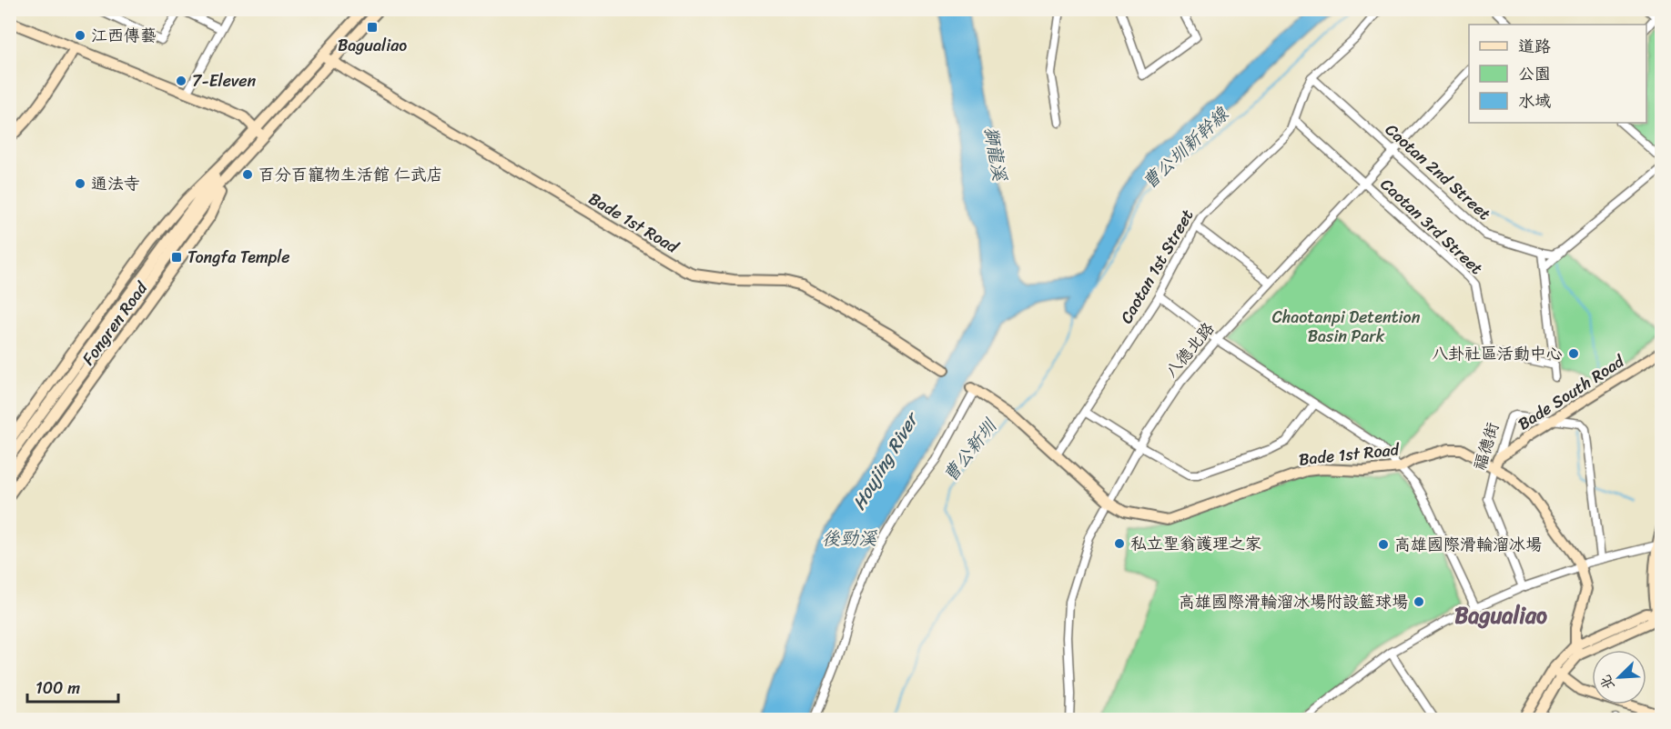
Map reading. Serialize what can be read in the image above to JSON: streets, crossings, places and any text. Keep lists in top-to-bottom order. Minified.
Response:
{"streets":{"street":["Caotan 2nd Street","Bade 1st Road","Caotan 3rd Street","Caotan 1st Street","Fongren Road","八德北路","Bade South Road","福德街"]},"crossings":[["Caotan 2nd Street","Caotan 1st Street"],["Caotan 2nd Street","八德北路"],["Bade 1st Road","Caotan 1st Street"],["Bade 1st Road","Fongren Road"],["Bade 1st Road","八德北路"],["Bade 1st Road","Bade South Road"],["Bade 1st Road","福德街"],["Caotan 3rd Street","Caotan 1st Street"],["Caotan 3rd Street","八德北路"],["Bade South Road","福德街"]],"districts":["Bagualiao"],"water":["曹公圳新幹線","獅龍溪","曹公新圳","Houjing River","後勁溪"],"parks":["Chaotanpi Detention Basin Park"],"places":{"transit":["Bagualiao","Tongfa Temple"],"other":["江西傳藝","7-Eleven","百分百寵物生活館 仁武店","通法寺","八卦社區活動中心","私立聖翁護理之家","高雄國際滑輪溜冰場","高雄國際滑輪溜冰場附設籃球場"]},"legend":["道路","公園","水域"],"scale_bar":"100 m","north":"bottom left"}
